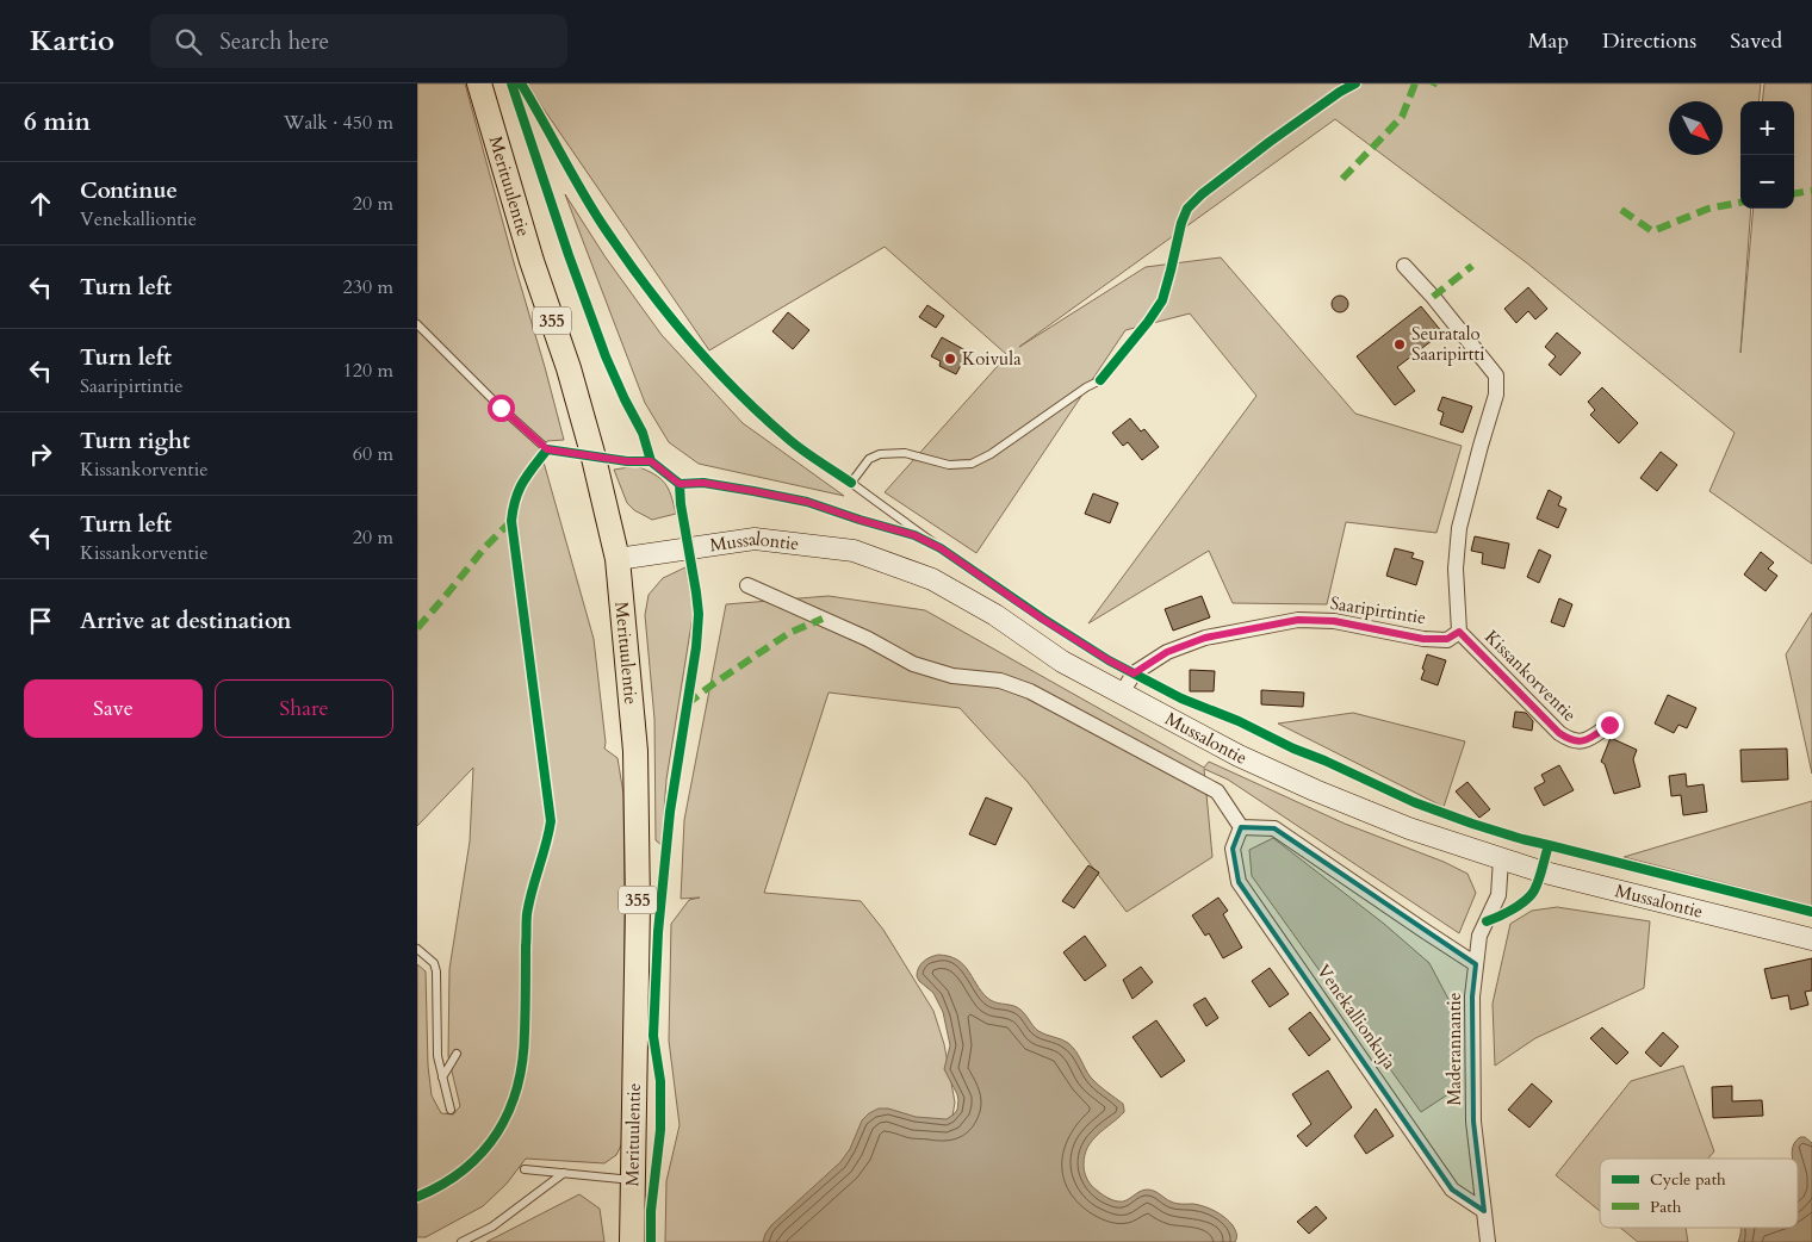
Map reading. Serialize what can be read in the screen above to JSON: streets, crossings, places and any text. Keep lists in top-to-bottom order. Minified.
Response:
{"streets":{"main road":["Merituulentie","355","Mussalontie"],"street":["Saaripirtintie","Kissankorventie","Venekallionkuja","Maderannantie"]},"crossings":[["Merituulentie","Mussalontie"],["Mussalontie","Saaripirtintie"],["Mussalontie","Maderannantie"],["Saaripirtintie","Kissankorventie"],["Venekallionkuja","Maderannantie"]],"places":["Seuratalo Saaripirtti","Koivula"],"legend":["Cycle path","Path"],"north":"bottom right","page":{"header":"Kartio","search":"Search here","nav":["Map","Directions","Saved"],"heading":["6 min","Walk · 450 m"],"map_buttons":["+","−"],"list":[["Continue","Venekalliontie","20 m"],["Turn left","230 m"],["Turn left","Saaripirtintie","120 m"],["Turn right","Kissankorventie","60 m"],["Turn left","Kissankorventie","20 m"],"Arrive at destination"],"buttons":["Save","Share"]}}
